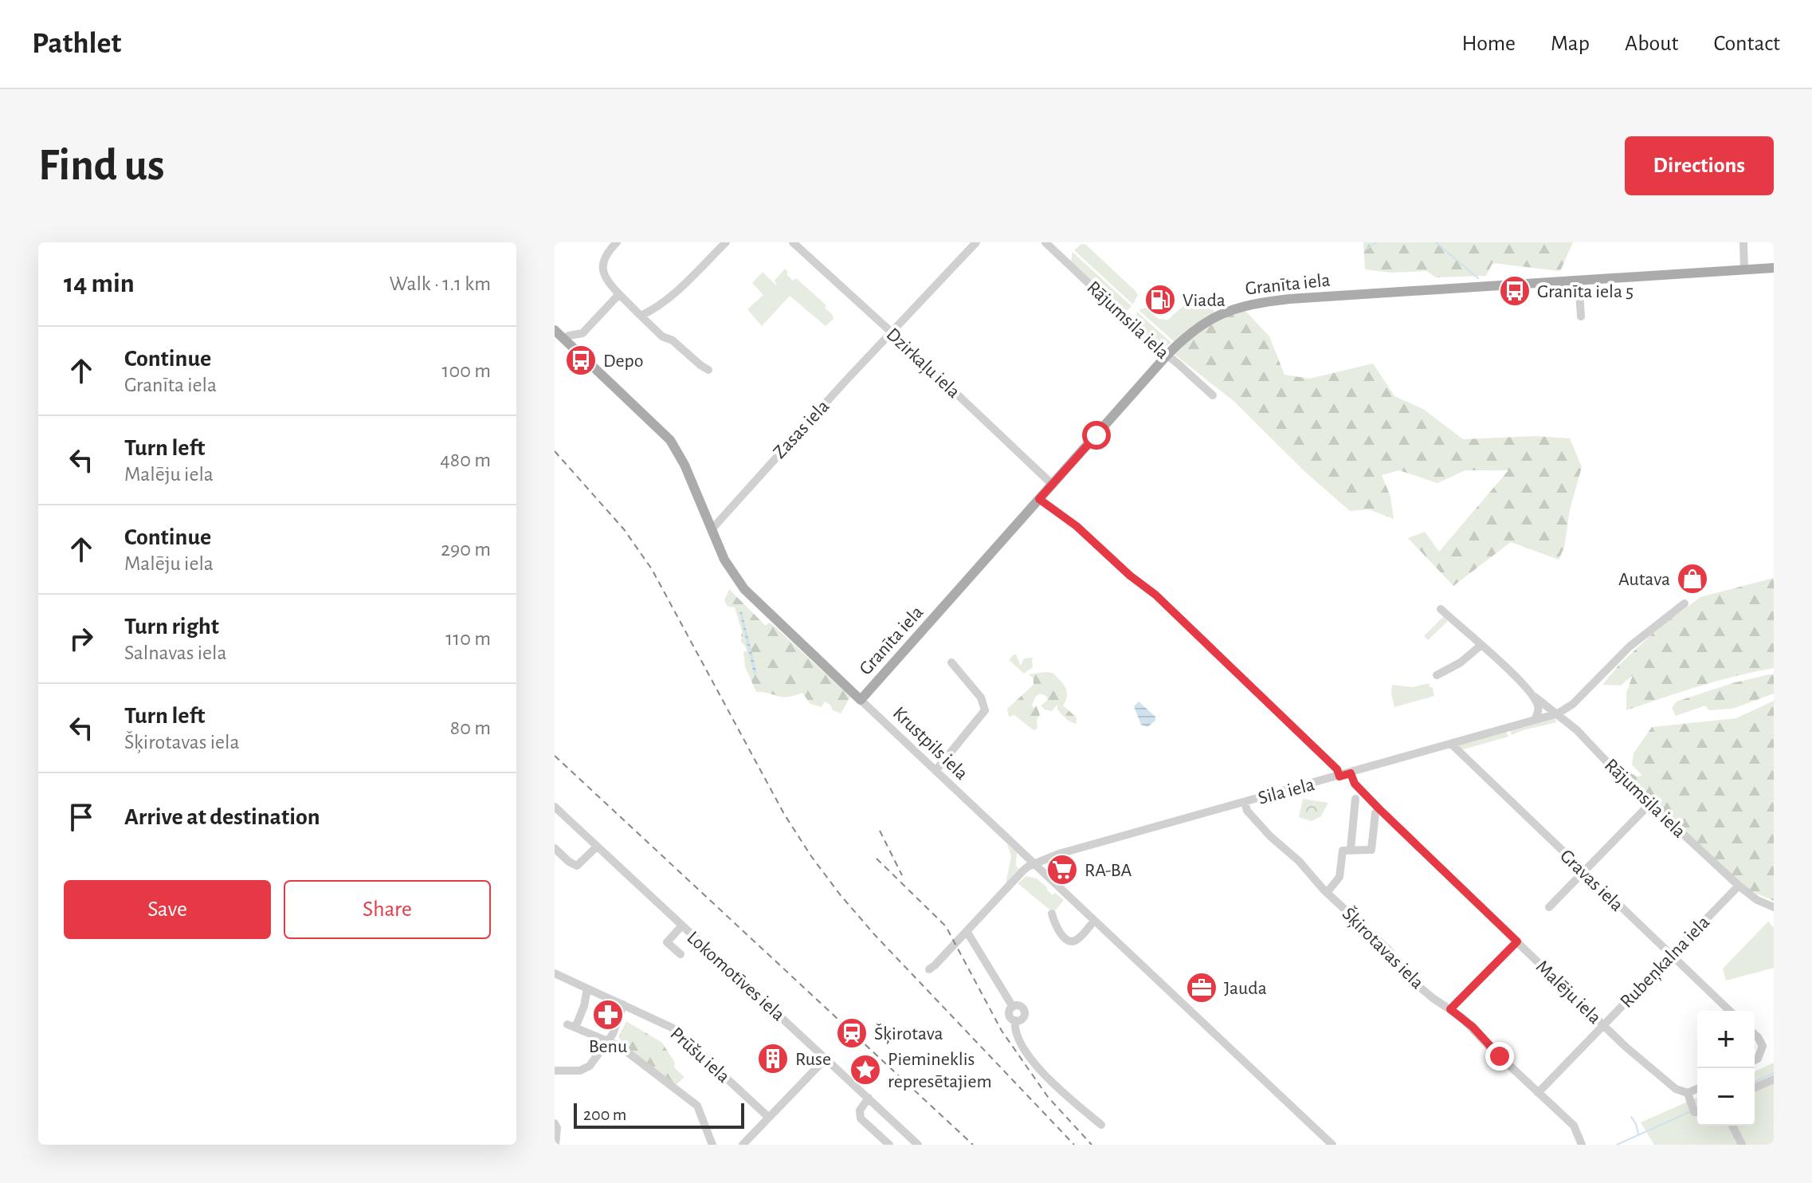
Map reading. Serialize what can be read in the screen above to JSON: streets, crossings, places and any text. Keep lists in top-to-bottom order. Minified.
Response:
{"streets":{"main road":["Granīta iela","Krustpils iela"],"street":["Rājumsila iela","Dzirkaļu iela","Zasas iela","Sila iela","Gravas iela","Šķirotavas iela","Rubeņkalna iela","Lokomotīves iela","Malēju iela","Prūšu iela"]},"crossings":[["Granīta iela","Rājumsila iela"],["Granīta iela","Dzirkaļu iela"],["Granīta iela","Krustpils iela"],["Rājumsila iela","Sila iela"],["Rājumsila iela","Rubeņkalna iela"],["Dzirkaļu iela","Zasas iela"],["Zasas iela","Krustpils iela"],["Krustpils iela","Sila iela"],["Sila iela","Gravas iela"],["Sila iela","Šķirotavas iela"],["Sila iela","Malēju iela"],["Gravas iela","Rubeņkalna iela"],["Šķirotavas iela","Rubeņkalna iela"],["Rubeņkalna iela","Malēju iela"]],"places":{"bus stop":["Granīta iela 5","Depo"],"fuel station":["Viada"],"shop":["Autava"],"supermarket":["RA-BA"],"office":["Jauda"],"pharmacy":["Benu"],"station":["Šķirotava"],"building":["Ruse"],"place":["Piemineklis represētajiem"]},"scale_bar":"200 m","page":{"header":"Pathlet","nav":["Home","Map","About","Contact"],"buttons":["Directions",["Save","Share"]],"title":"Find us","heading":["14 min","Walk · 1.1 km"],"list":[["Continue","Granīta iela","100 m"],["Turn left","Malēju iela","480 m"],["Continue","Malēju iela","290 m"],["Turn right","Salnavas iela","110 m"],["Turn left","Šķirotavas iela","80 m"],"Arrive at destination"],"map_buttons":["+","−"],"scale":"200 m"}}
